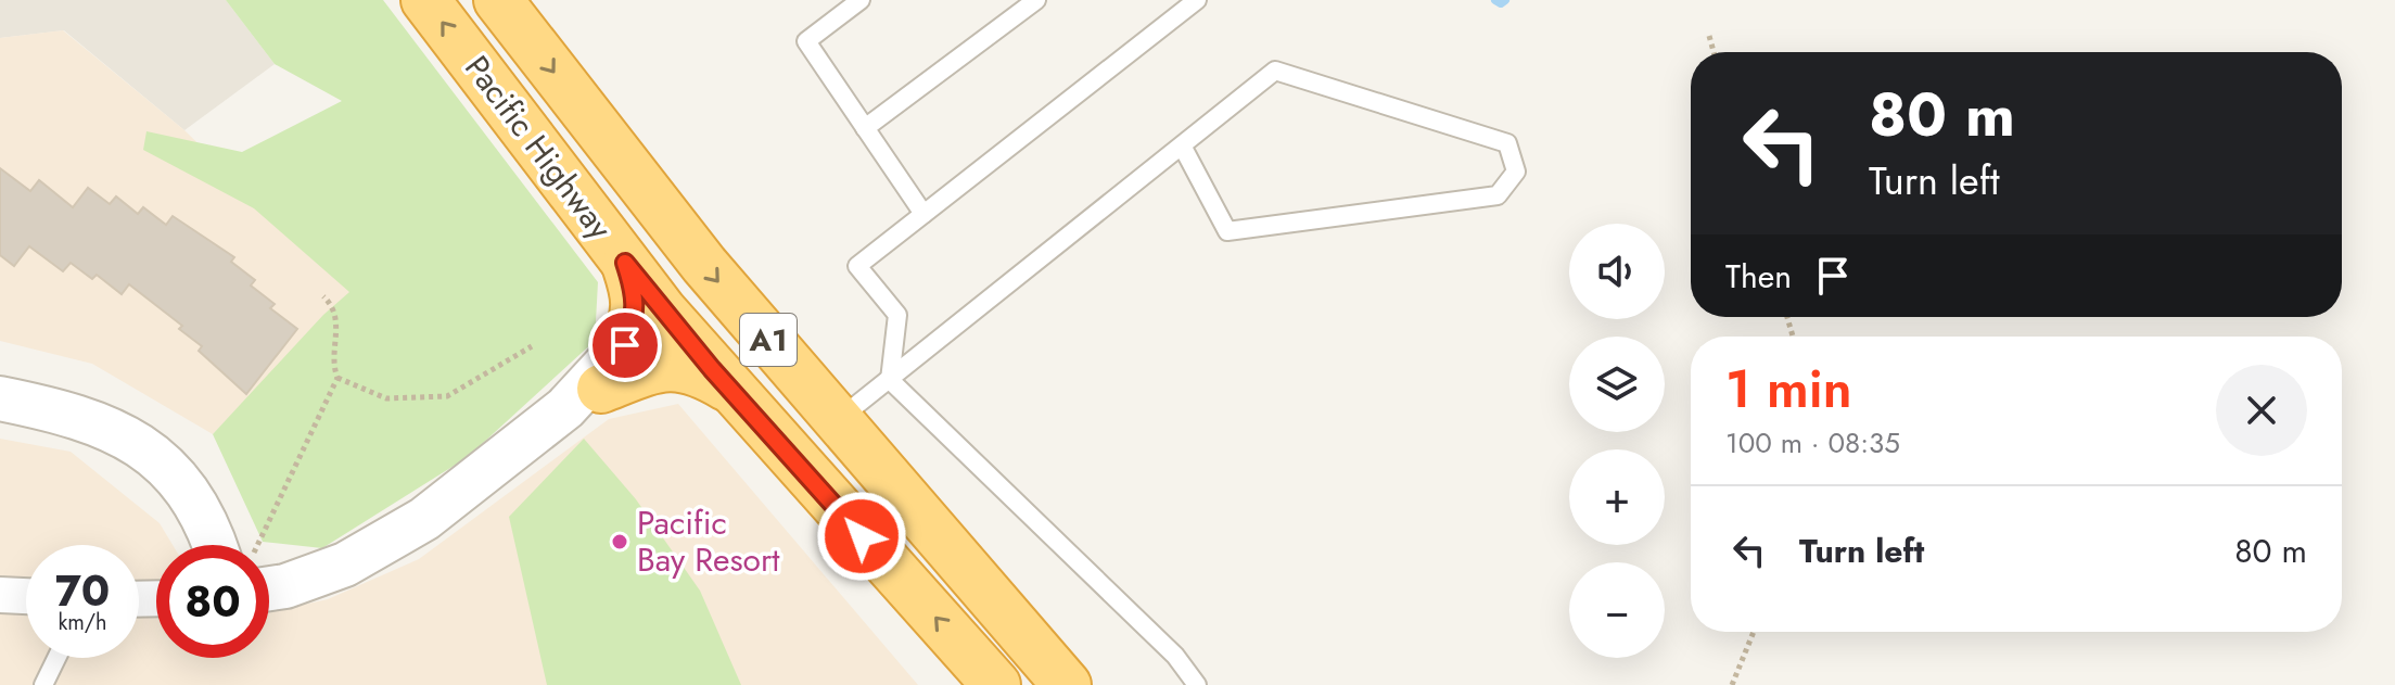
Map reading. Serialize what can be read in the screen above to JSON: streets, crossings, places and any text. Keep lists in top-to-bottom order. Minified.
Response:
{"streets":{"highway":["Pacific Highway","A1"]},"places":["Pacific Bay Resort"],"page":{"turn":["80 m","Turn left"],"map_buttons":["+","−"],"then":"Then","heading":["1 min","100 m · 08:35"],"list":[{"name":"Turn left","value":"80 m"}],"speed":"70 km/h","limit":"80"}}
